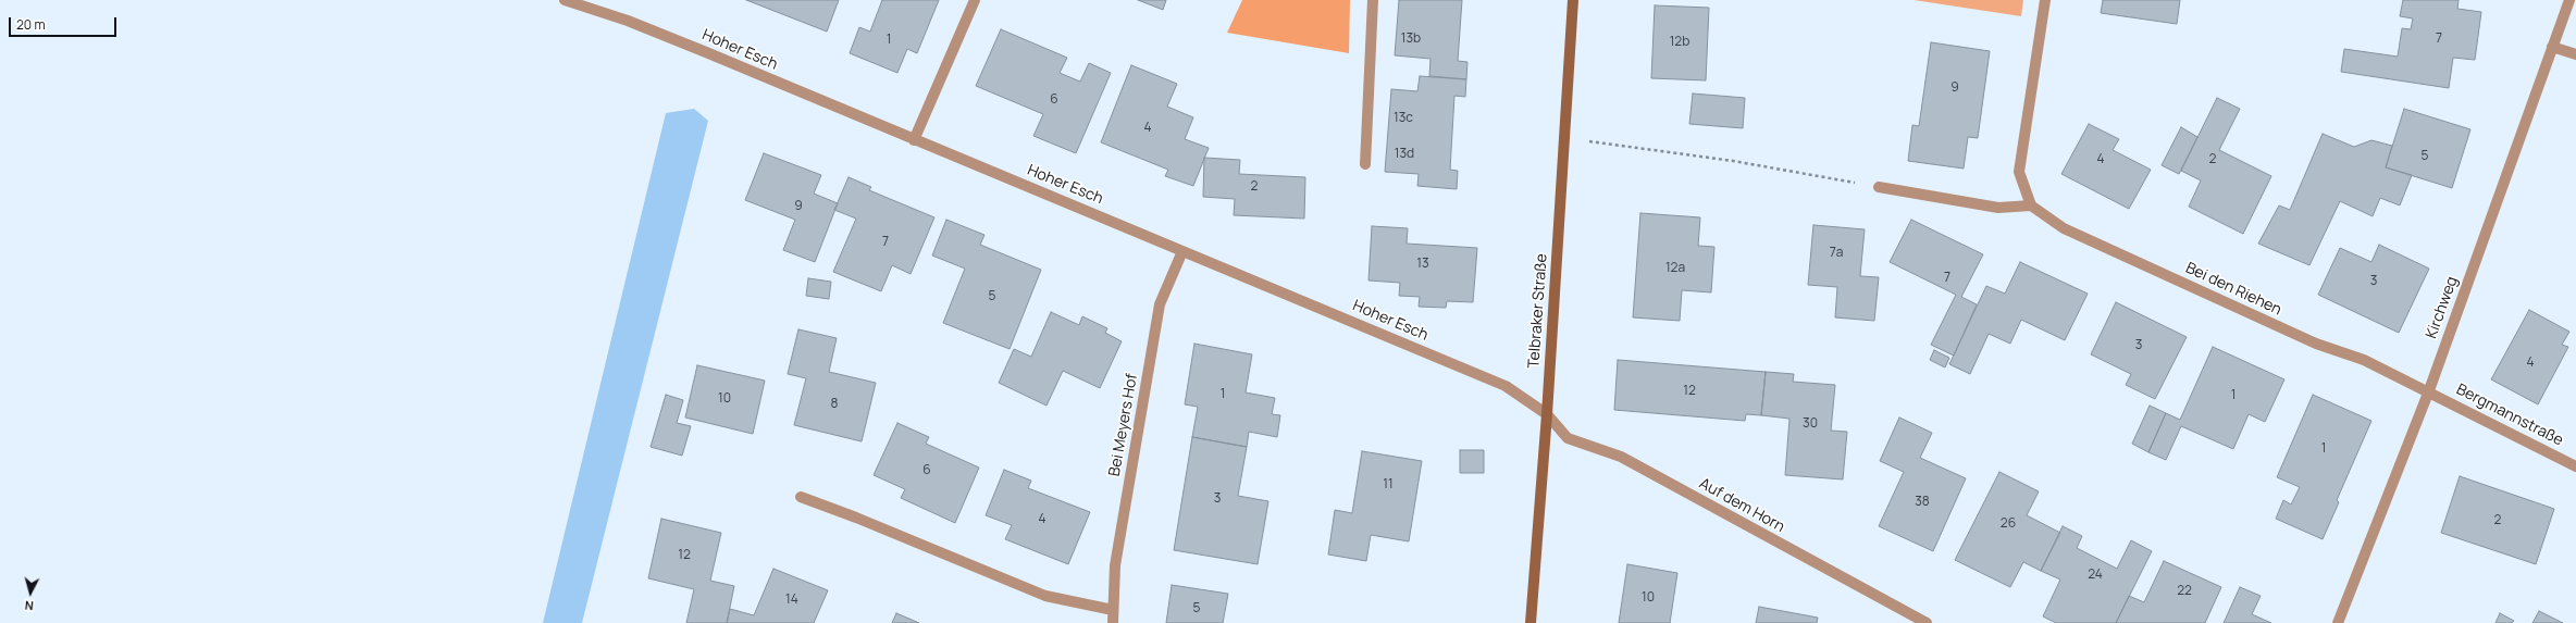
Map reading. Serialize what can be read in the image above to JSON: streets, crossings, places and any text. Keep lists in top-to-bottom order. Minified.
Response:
{"streets":{"street":["Hoher Esch","Bei den Riehen","Kirchweg","Telbraker Straße","Bergmannstraße","Bei Meyers Hof","Auf dem Horn"]},"crossings":[["Hoher Esch","Telbraker Straße"],["Hoher Esch","Bei Meyers Hof"],["Hoher Esch","Auf dem Horn"],["Bei den Riehen","Kirchweg"],["Bei den Riehen","Bergmannstraße"],["Kirchweg","Bergmannstraße"],["Telbraker Straße","Auf dem Horn"]],"house_numbers":["13b","7","1","12b","9","6","13c","4","13d","5","4","2","2","9","7","7a","13","12a","7","3","5","3","4","12","1","1","10","8","30","1","6","11","3","38","4","2","26","12","24","22","10","14","5"],"scale_bar":"20 m","north":"bottom"}
